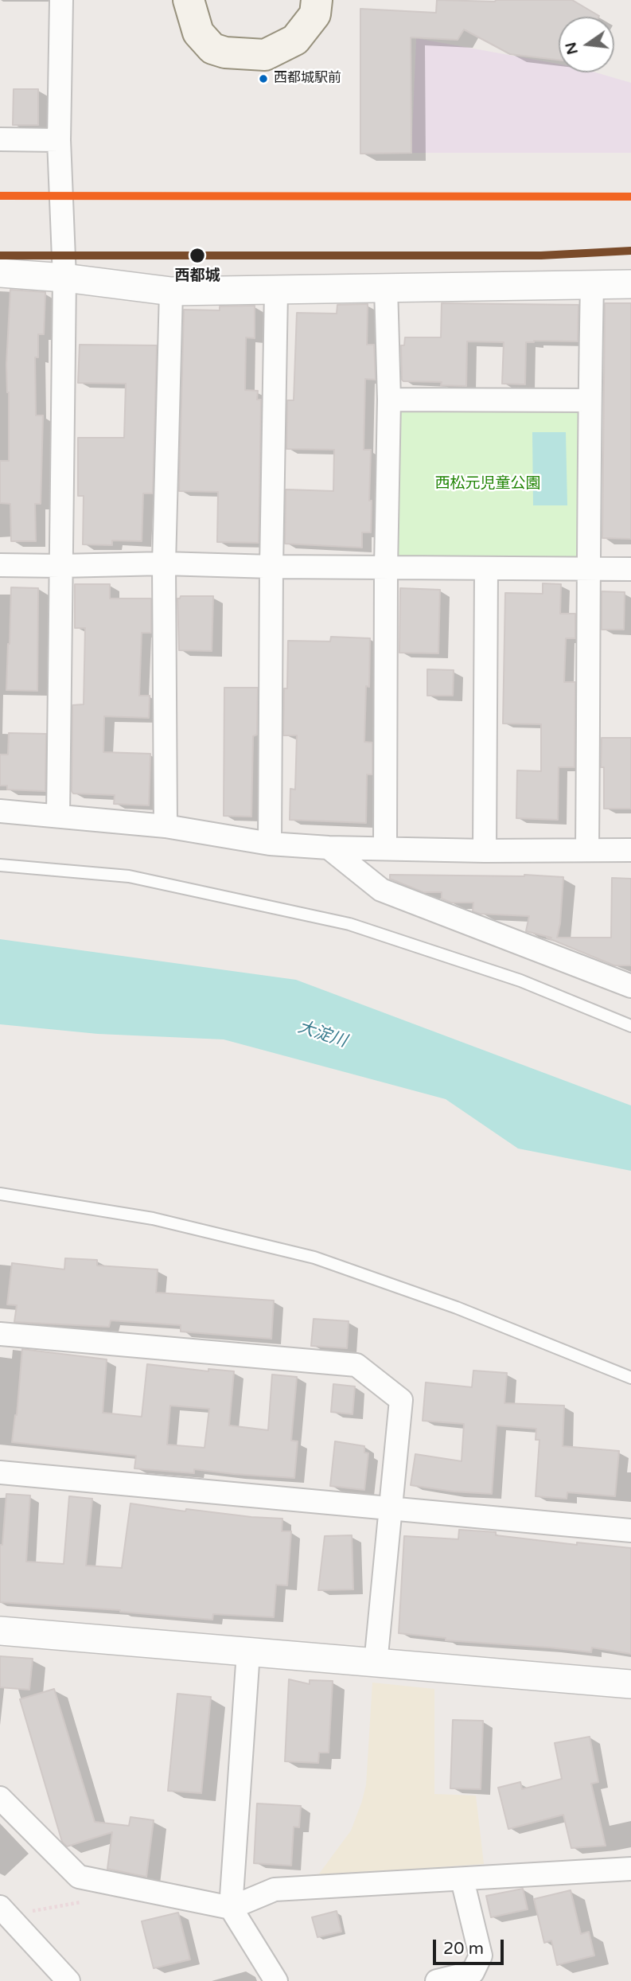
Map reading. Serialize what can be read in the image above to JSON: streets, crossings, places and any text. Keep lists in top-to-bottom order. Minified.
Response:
{"water":["大淀川"],"parks":["西松元児童公園"],"places":["西都城駅前","西都城"],"scale_bar":"20 m","north":"left"}
